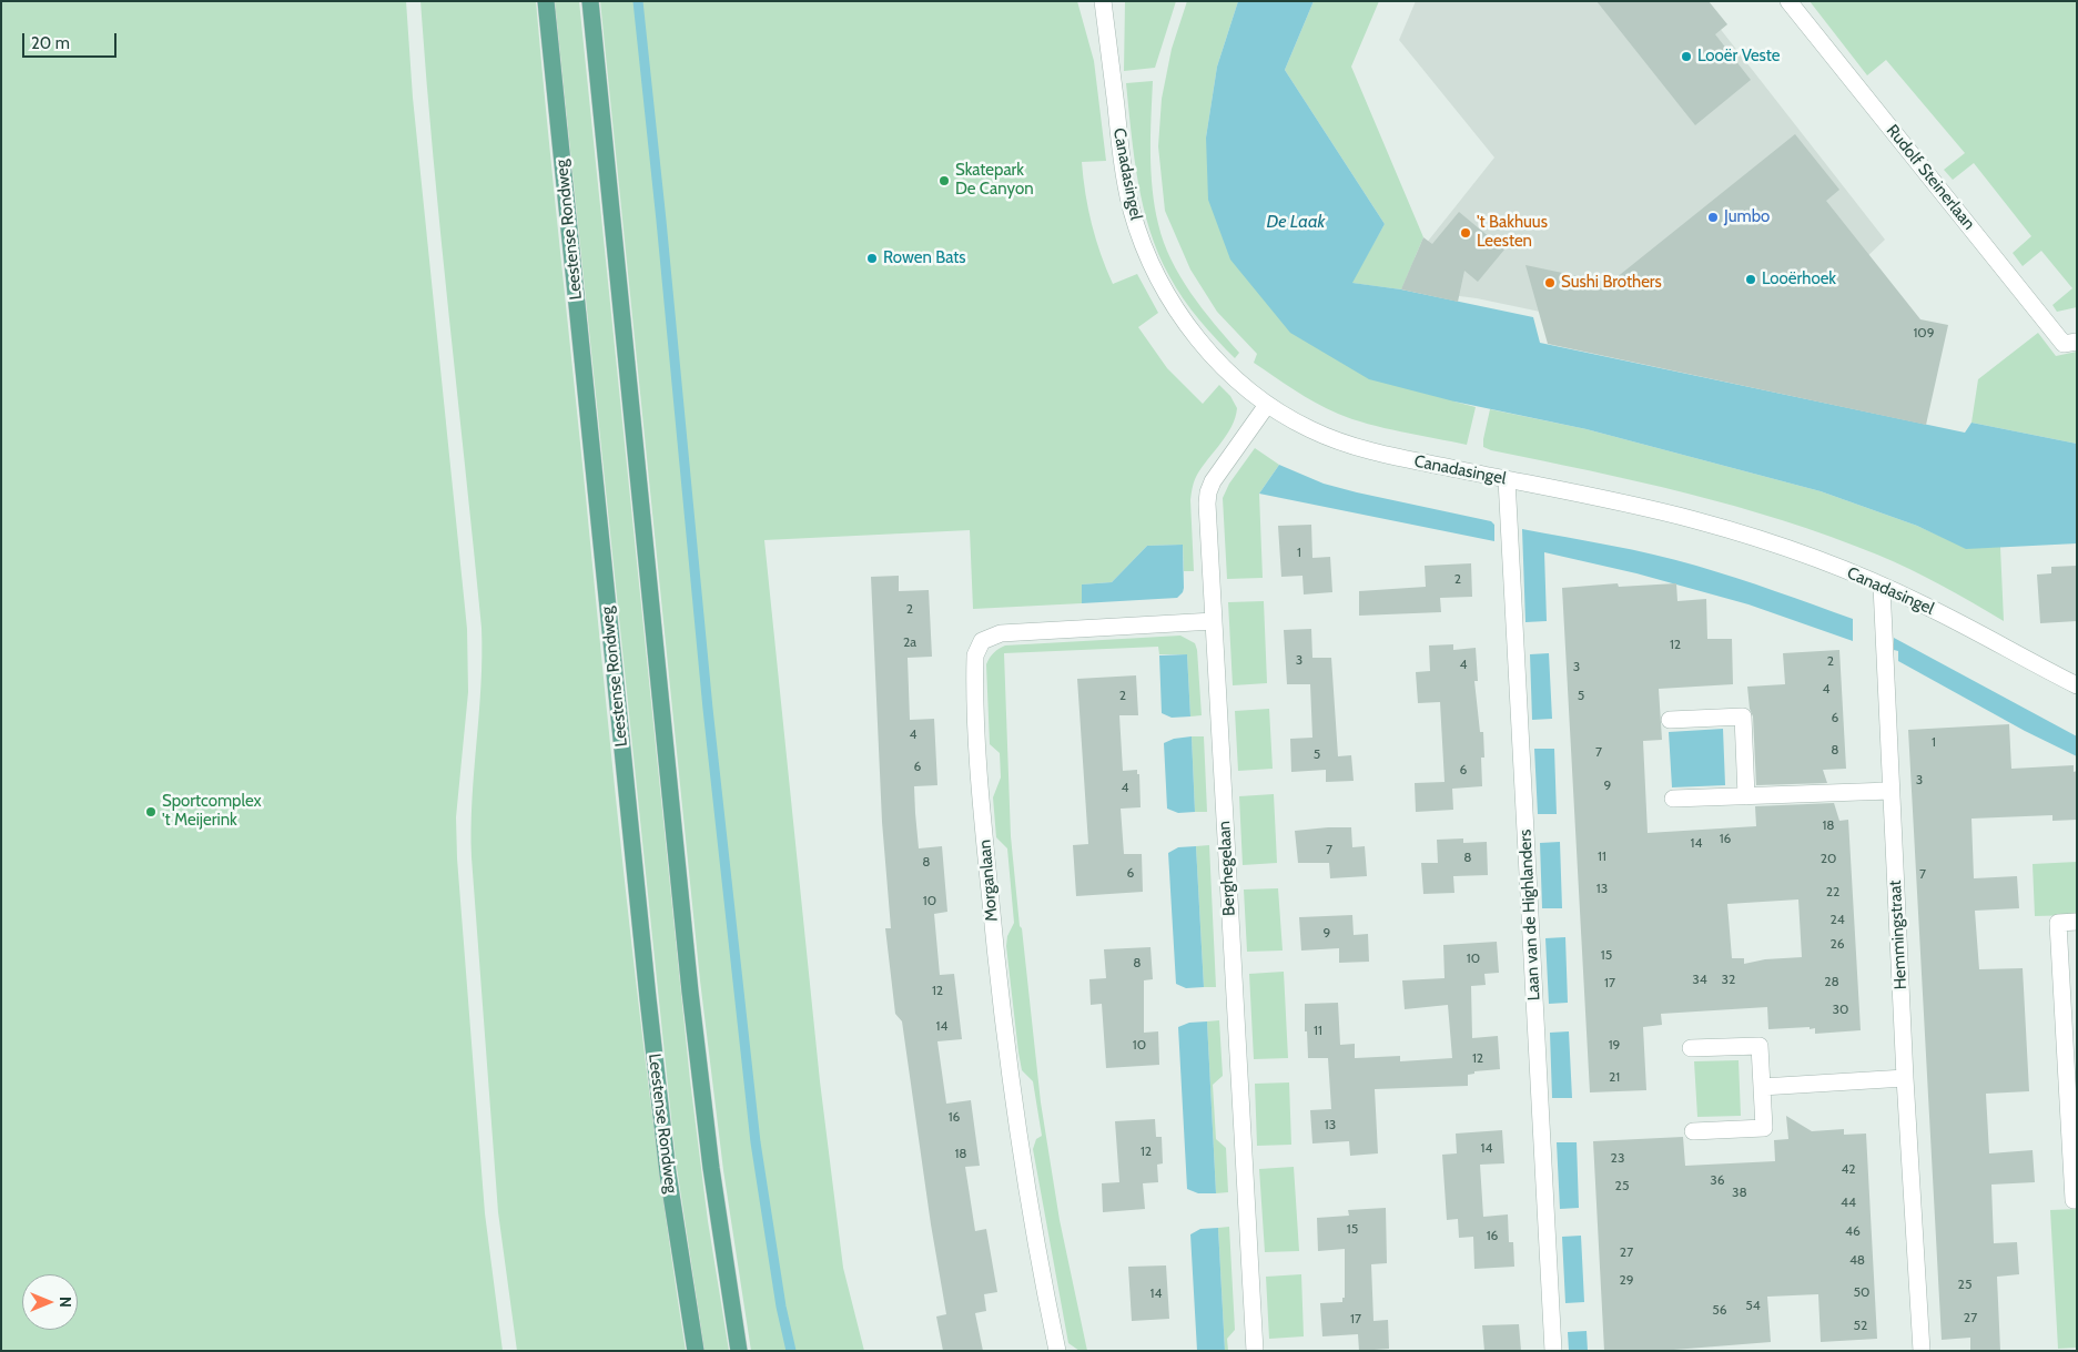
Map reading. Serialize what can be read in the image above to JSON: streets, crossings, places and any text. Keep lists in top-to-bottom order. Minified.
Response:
{"streets":{"main road":["Leestense Rondweg"],"street":["Canadasingel","Rudolf Steinerlaan","Berghegelaan","Morganlaan","Laan van de Highlanders","Hemmingstraat"]},"crossings":[["Canadasingel","Berghegelaan"],["Canadasingel","Laan van de Highlanders"],["Canadasingel","Hemmingstraat"],["Berghegelaan","Morganlaan"]],"water":["De Laak"],"places":["Looër Veste","Skatepark De Canyon","Jumbo","'t Bakhuus Leesten","Rowen Bats","Looërhoek","Sushi Brothers","Sportcomplex 't Meijerink"],"house_numbers":["109","1","2","2","2a","12","3","2","4","3","4","2","5","6","4","1","8","7","5","6","6","3","9","4","18","16","14","7","11","8","20","8","6","7","13","22","10","24","9","26","15","10","8","34","32","28","17","12","30","14","11","10","19","12","21","16","13","14","12","18","23","42","36","25","38","44","15","46","16","27","48","29","25","50","14","54","56","27","17","52"],"scale_bar":"20 m","north":"right"}
